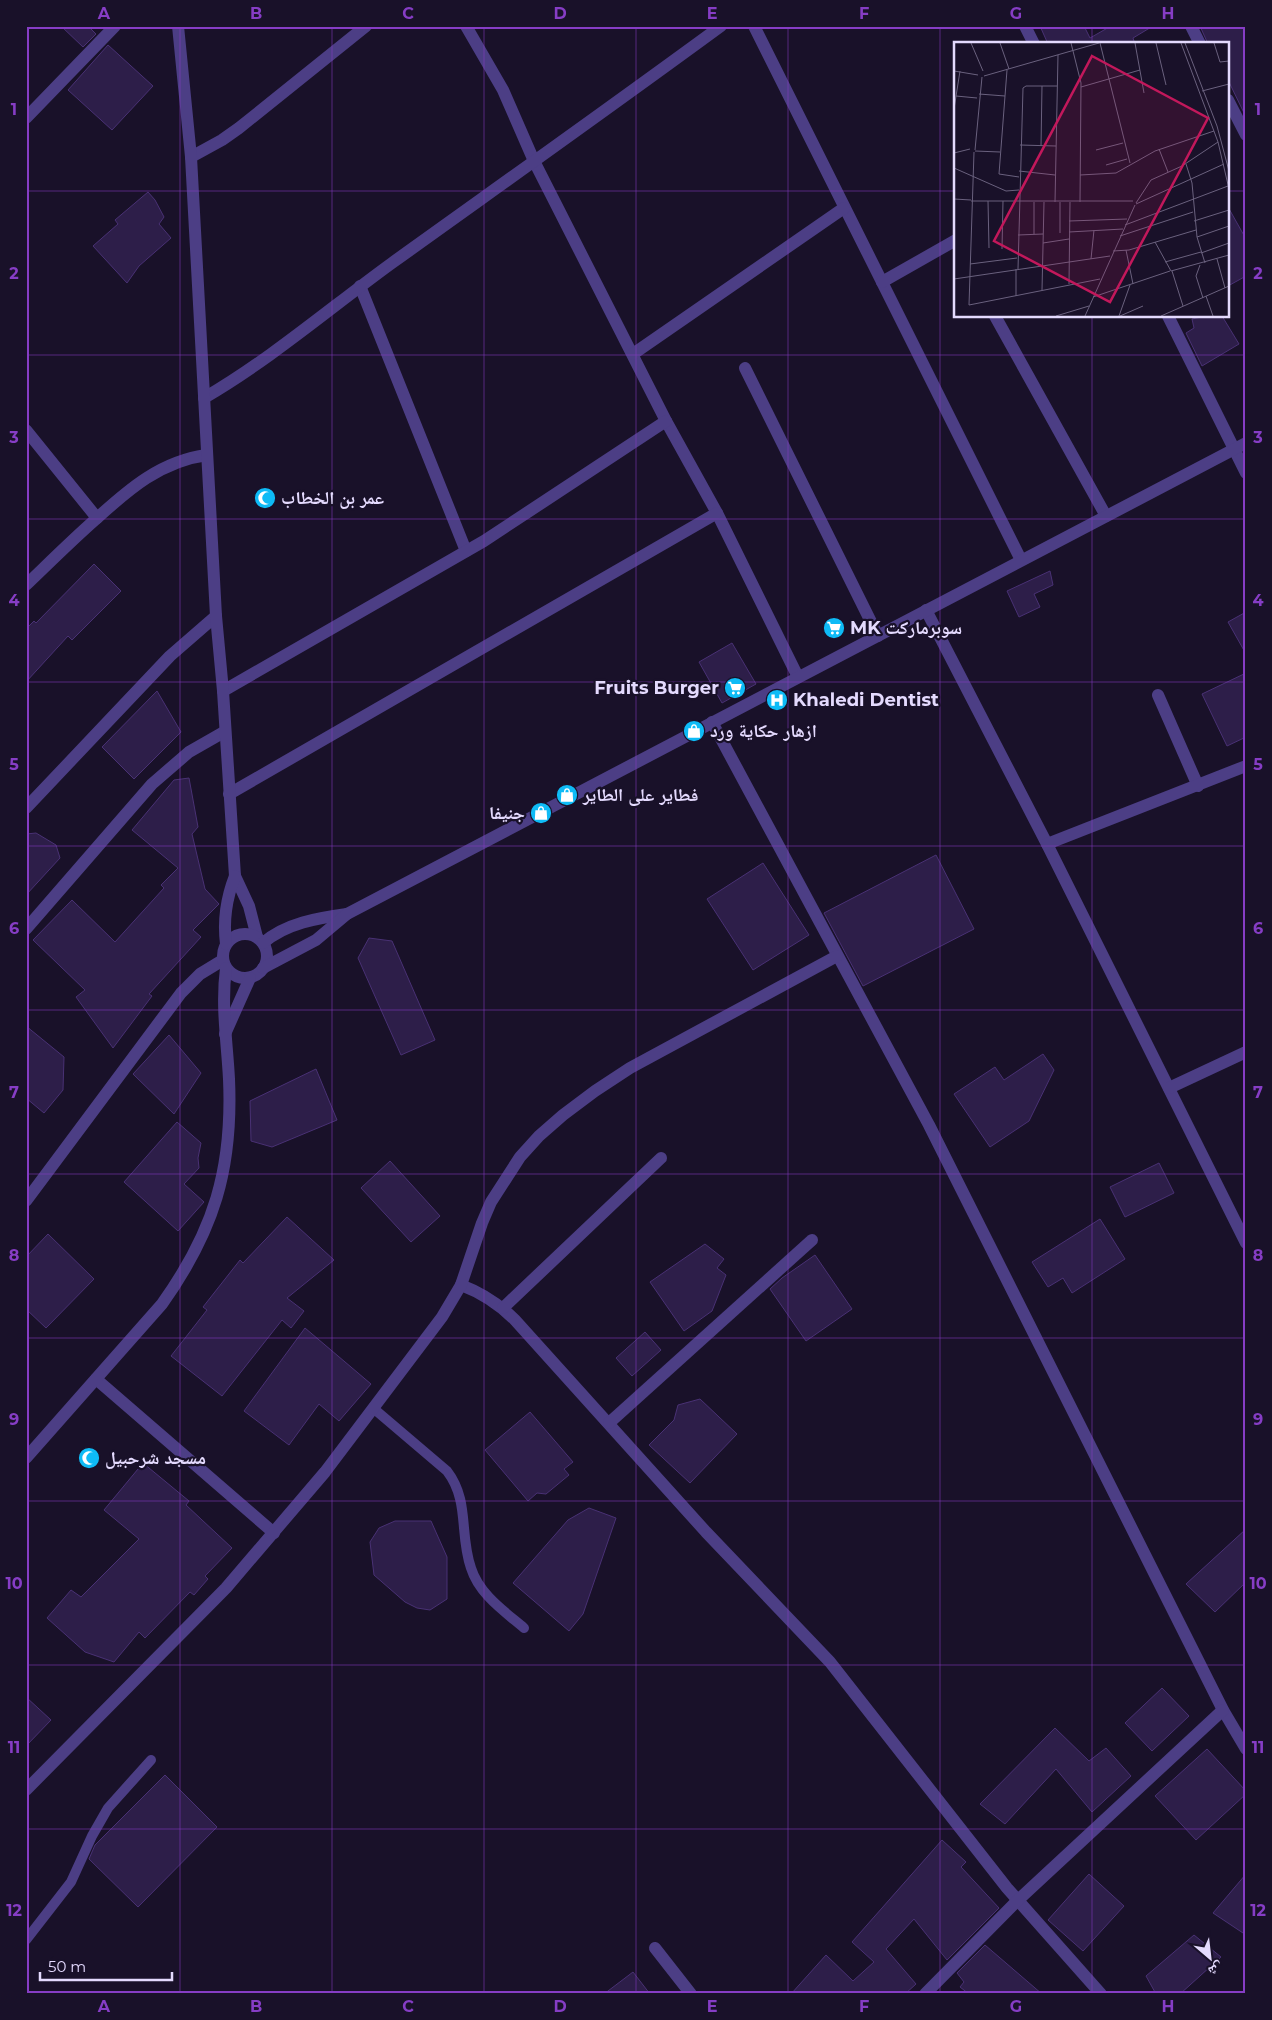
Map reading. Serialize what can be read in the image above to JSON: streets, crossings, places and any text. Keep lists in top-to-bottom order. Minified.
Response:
{"places":{"mosque":["عمر بن الخطاب","مسجد شرحبيل"],"supermarket":["MK سوبرماركت","Fruits Burger"],"hospital":["Khaledi Dentist"],"shop":["ازهار حكاية ورد","فطاير على الطاير","جنيفا"]},"scale_bar":"50 m","north":"bottom right","grid":{"columns":["A","B","C","D","E","F","G","H"],"rows":["1","2","3","4","5","6","7","8","9","10","11","12"]}}
